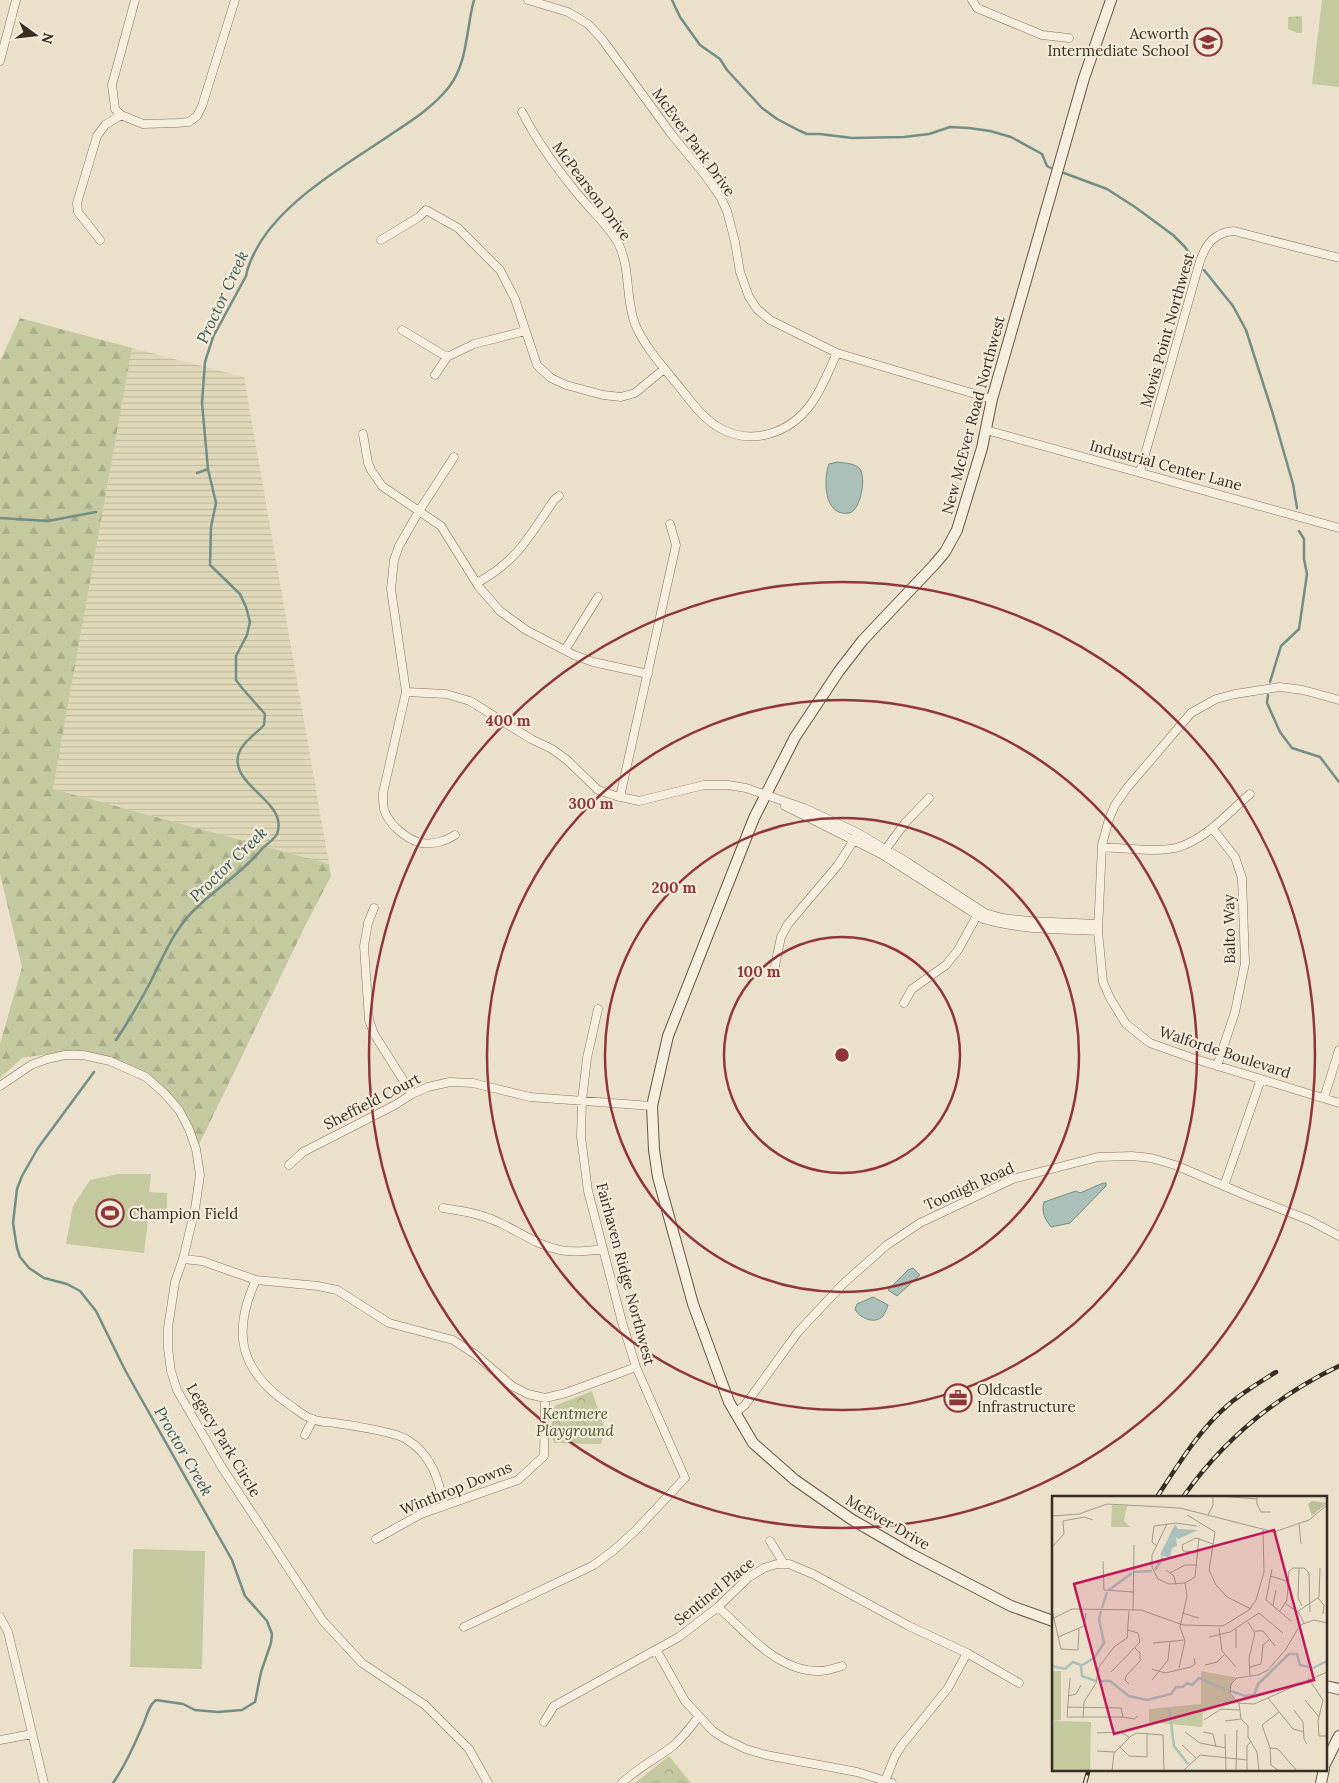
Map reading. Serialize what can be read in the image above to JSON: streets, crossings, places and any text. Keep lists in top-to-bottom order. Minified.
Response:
{"streets":{"street":["McEver Park Drive","McPearson Drive","Movis Point Northwest","New McEver Road Northwest","Industrial Center Lane","Balto Way","Walforde Boulevard","Sheffield Court","Toonigh Road","Fairhaven Ridge Northwest","Legacy Park Circle","Winthrop Downs","McEver Drive","Sentinel Place"]},"crossings":[["McEver Park Drive","McPearson Drive"],["McEver Park Drive","New McEver Road Northwest"],["Movis Point Northwest","Industrial Center Lane"],["New McEver Road Northwest","Industrial Center Lane"],["New McEver Road Northwest","Sheffield Court"],["New McEver Road Northwest","Toonigh Road"],["New McEver Road Northwest","McEver Drive"],["Balto Way","Walforde Boulevard"],["Sheffield Court","Fairhaven Ridge Northwest"],["Toonigh Road","McEver Drive"]],"water":["Proctor Creek"],"parks":["Kentmere Playground"],"places":{"school or university":["Acworth Intermediate School"],"sports":["Champion Field"],"office":["Oldcastle Infrastructure"]},"north":"right","rings":["400 m","300 m","200 m","100 m"]}
